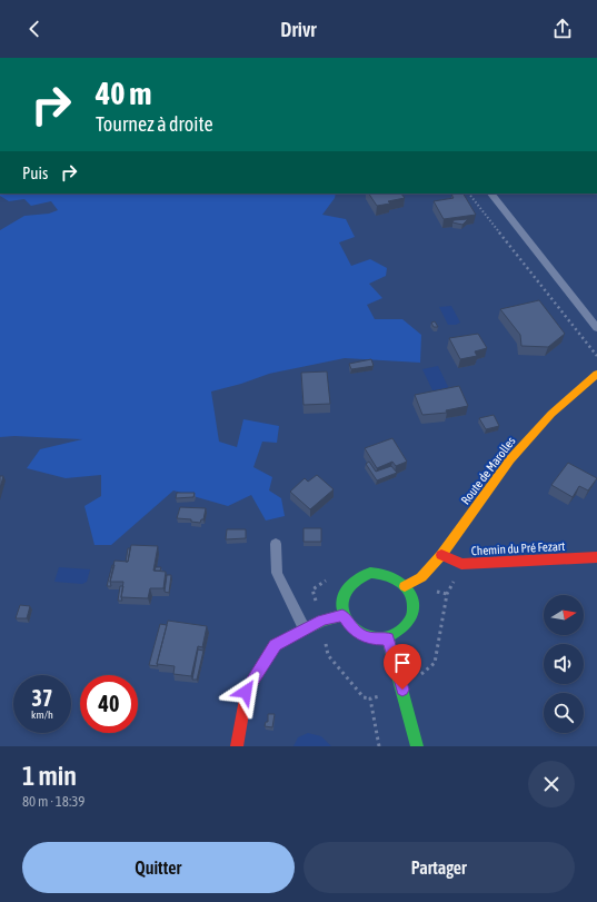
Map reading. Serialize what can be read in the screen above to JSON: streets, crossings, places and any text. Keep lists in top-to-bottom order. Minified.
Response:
{"streets":{"street":["Route de Marolles","Chemin du Pré Fezart"]},"crossings":[["Route de Marolles","Chemin du Pré Fezart"]],"north":"right","page":{"header":"Drivr","turn":["40 m","Tournez à droite"],"then":"Puis","speed":"37 km/h","limit":"40","heading":["1 min","80 m · 18:39"],"buttons":["Quitter","Partager"]}}
